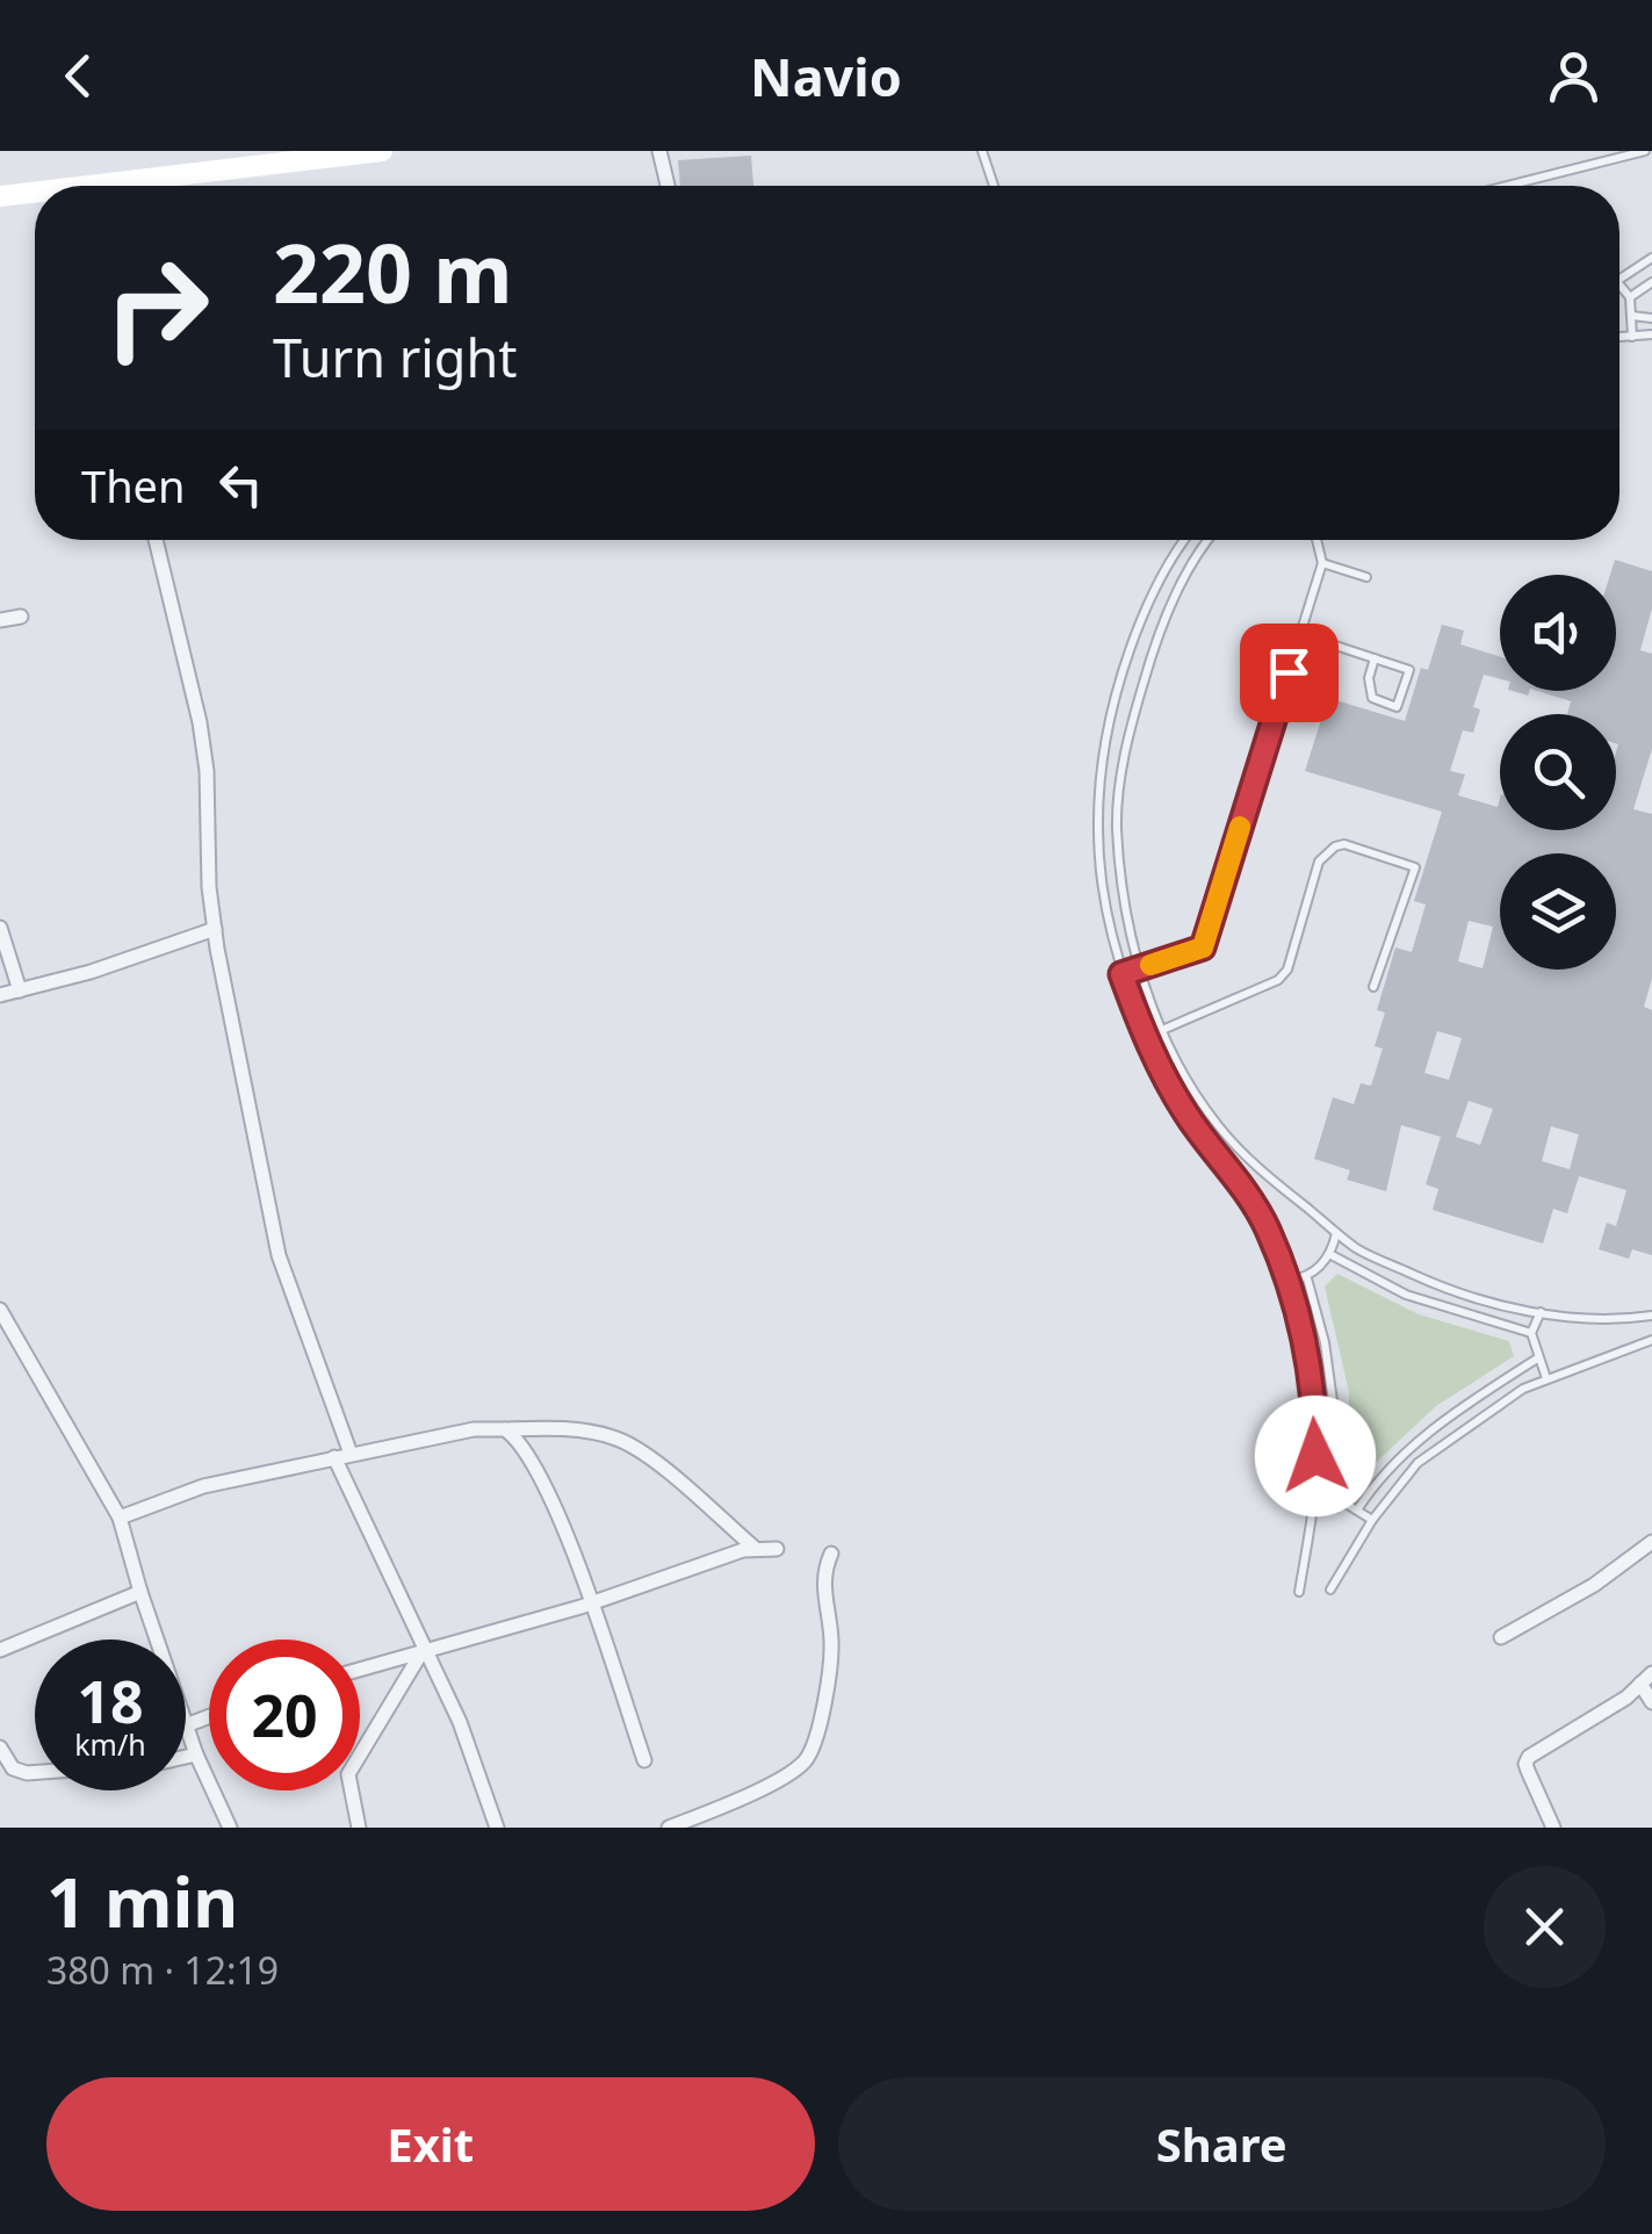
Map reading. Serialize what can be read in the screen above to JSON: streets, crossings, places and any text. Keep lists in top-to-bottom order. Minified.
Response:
{"page":{"header":"Navio","turn":["220 m","Turn right"],"then":"Then","speed":"18 km/h","limit":"20","heading":["1 min","380 m · 12:19"],"buttons":["Exit","Share"]}}
